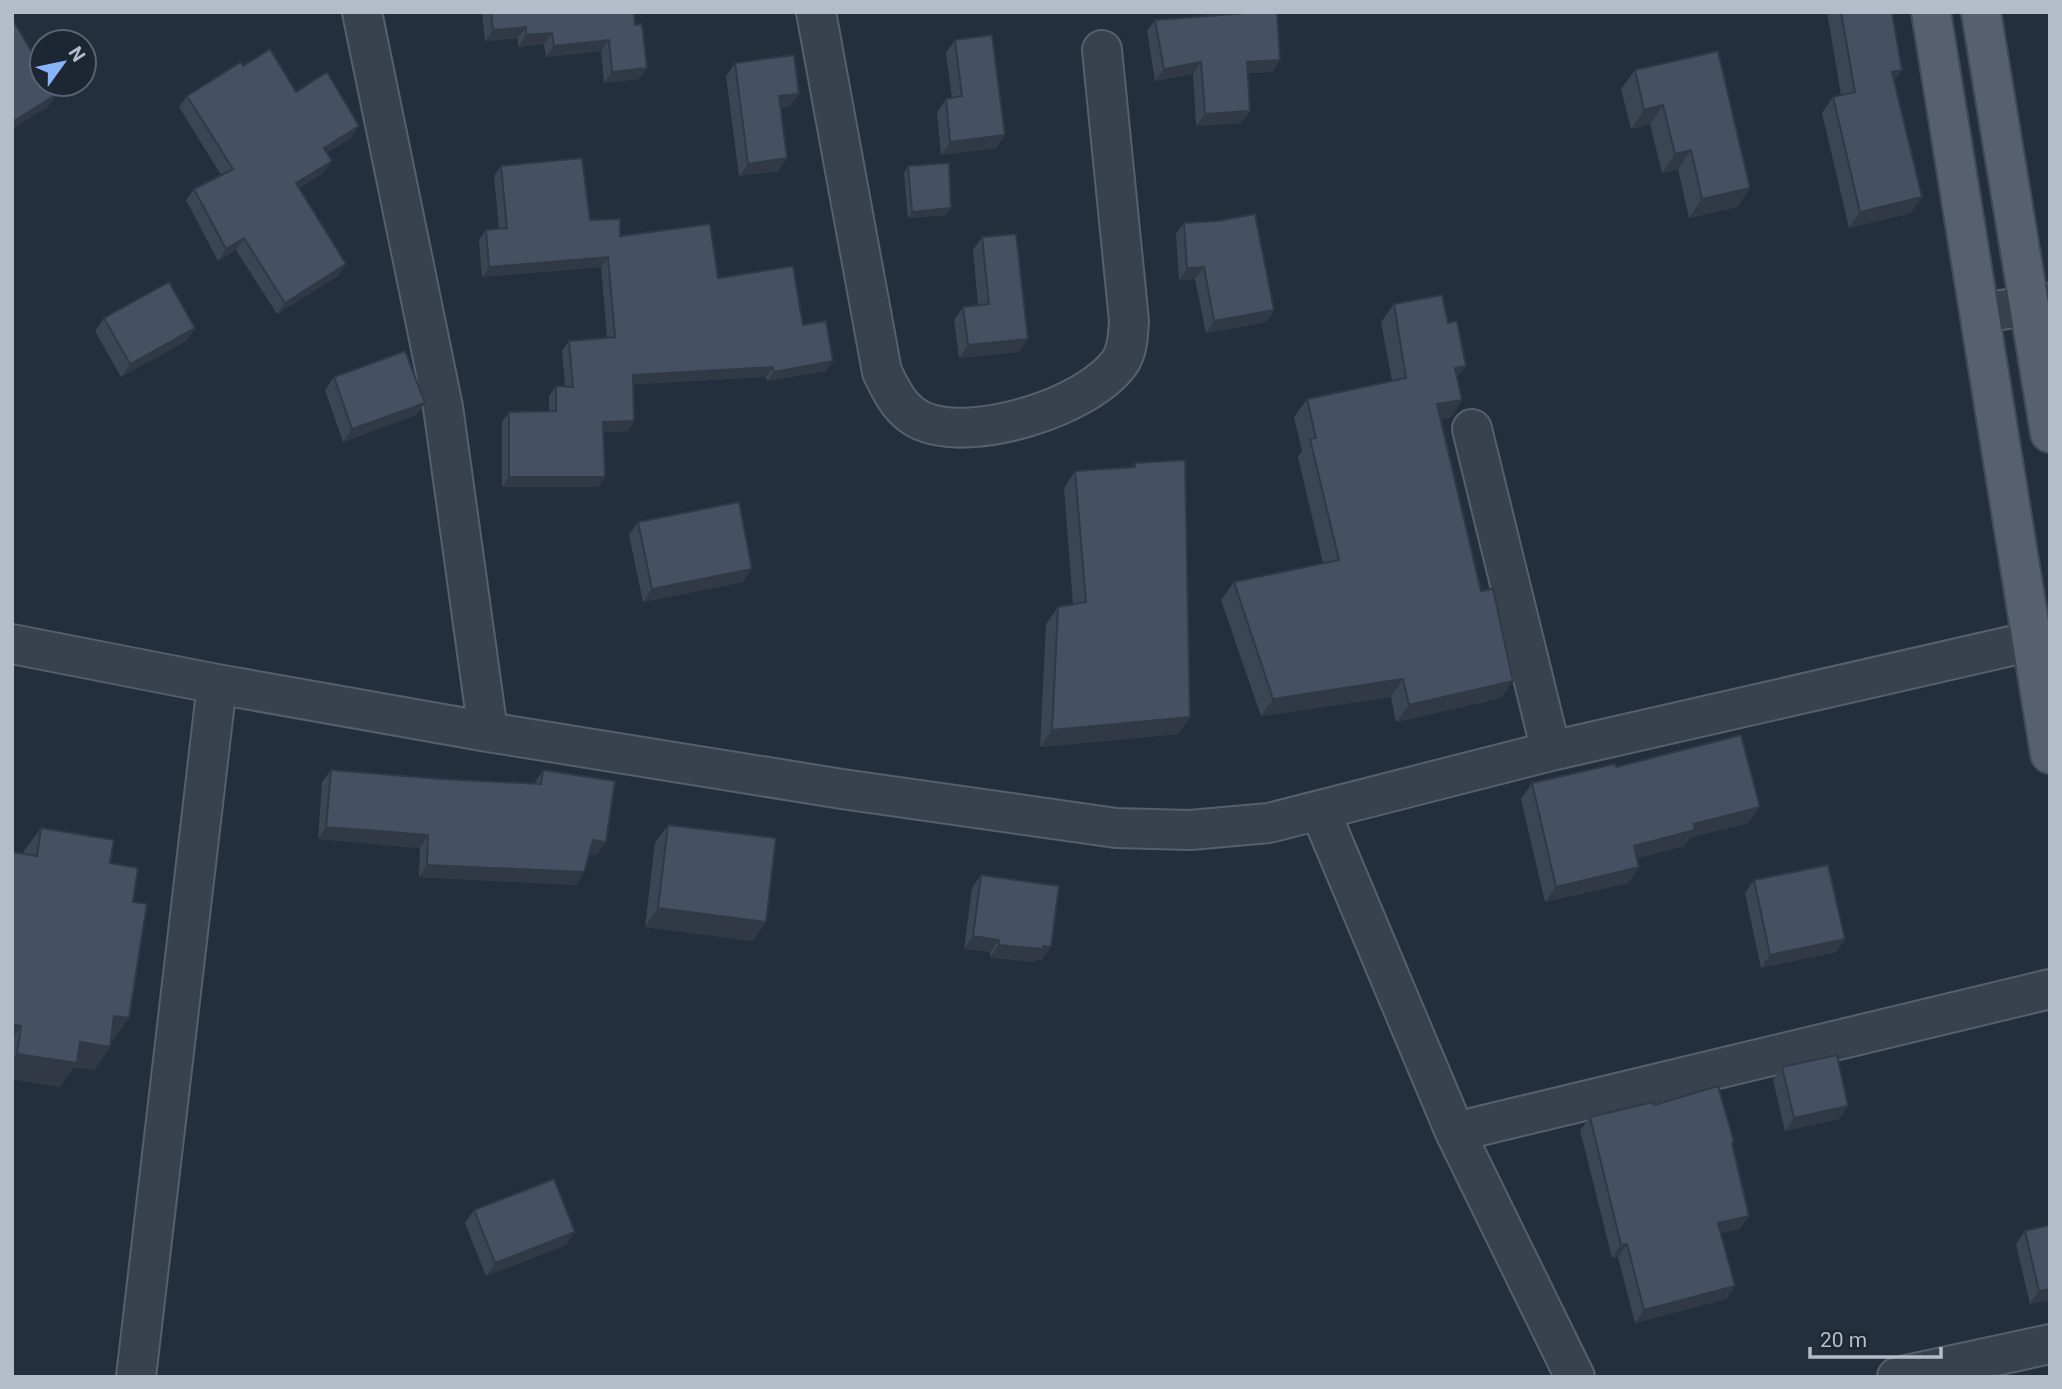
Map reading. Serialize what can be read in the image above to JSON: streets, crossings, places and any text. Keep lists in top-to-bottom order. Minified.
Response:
{"scale_bar":"20 m","north":"top right"}
